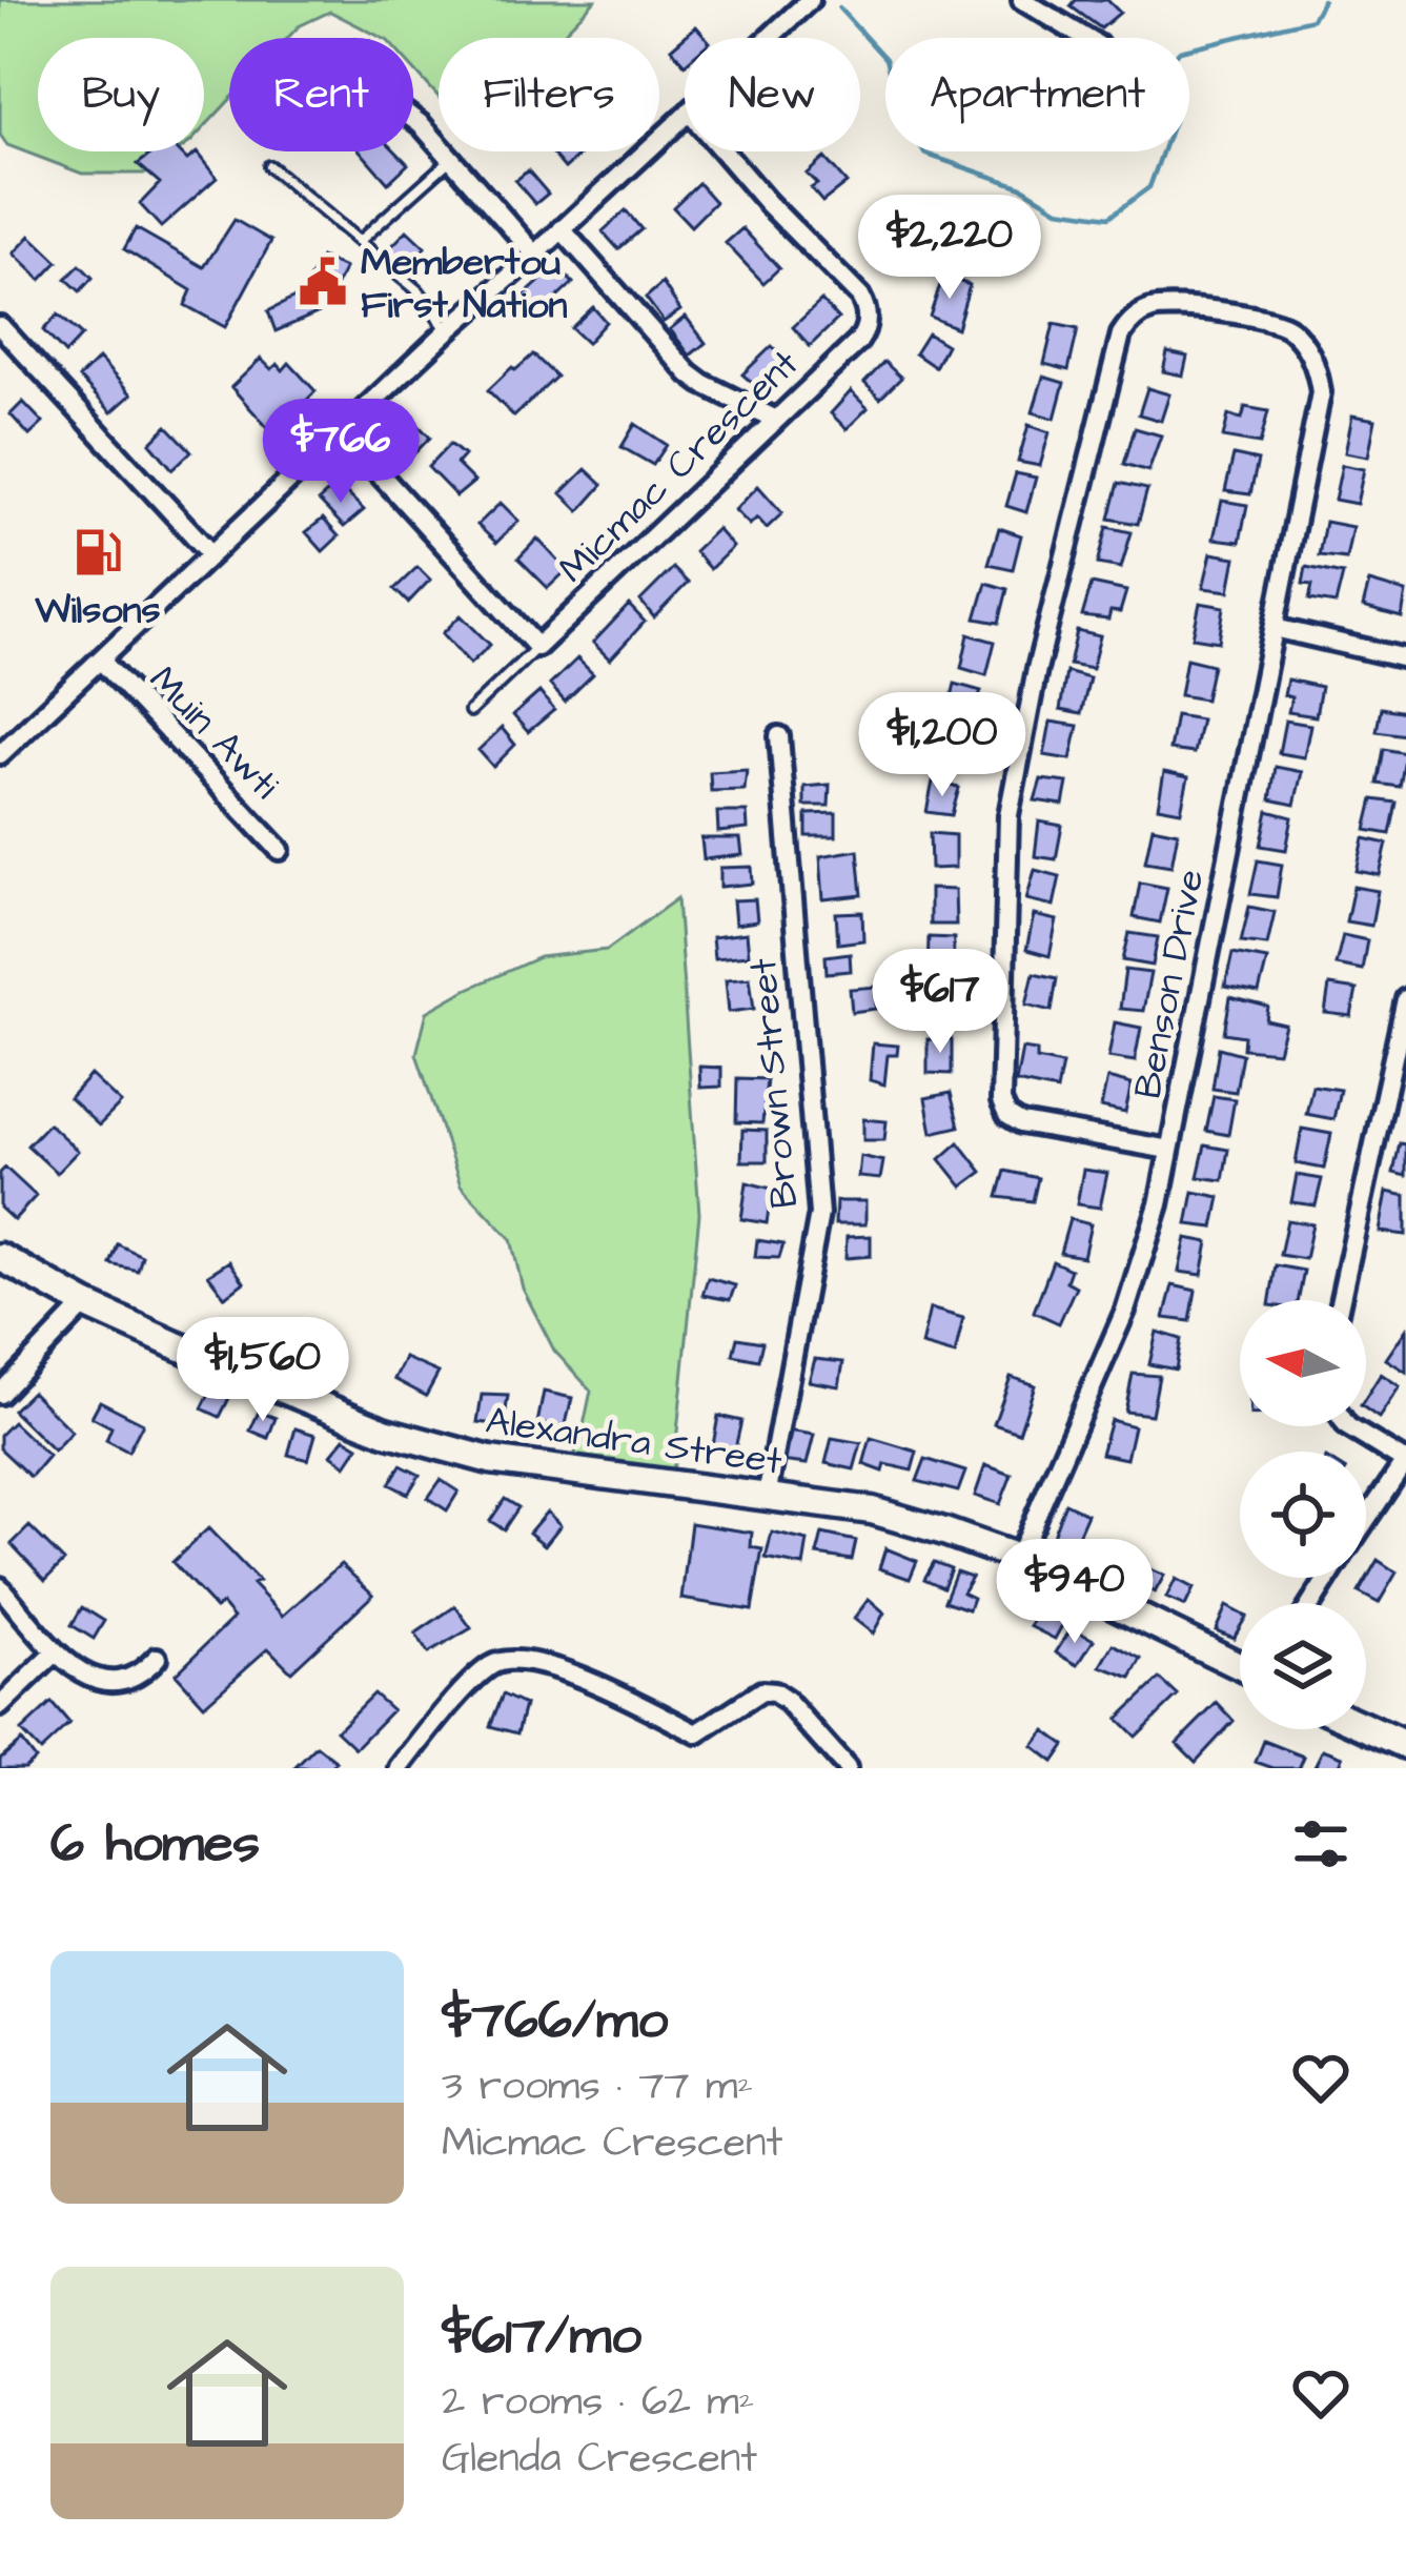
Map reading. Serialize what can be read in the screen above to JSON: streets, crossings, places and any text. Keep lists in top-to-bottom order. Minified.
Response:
{"streets":{"main road":["Alexandra Street"],"street":["Micmac Crescent","Muin Awti","Benson Drive","Brown Street"]},"crossings":[["Benson Drive","Alexandra Street"],["Brown Street","Alexandra Street"]],"places":{"public building":["Membertou First Nation"],"fuel station":["Wilsons"]},"north":"left","page":{"chip":["Buy","Rent","Filters","New","Apartment"],"price":["$2,220","$766","$1,200","$617","$1,560","$940"],"heading":"6 homes","list":[{"name":"$766/mo","note":"3 rooms · 77 m² · Micmac Crescent"},{"name":"$617/mo","note":"2 rooms · 62 m² · Glenda Crescent"}]}}
